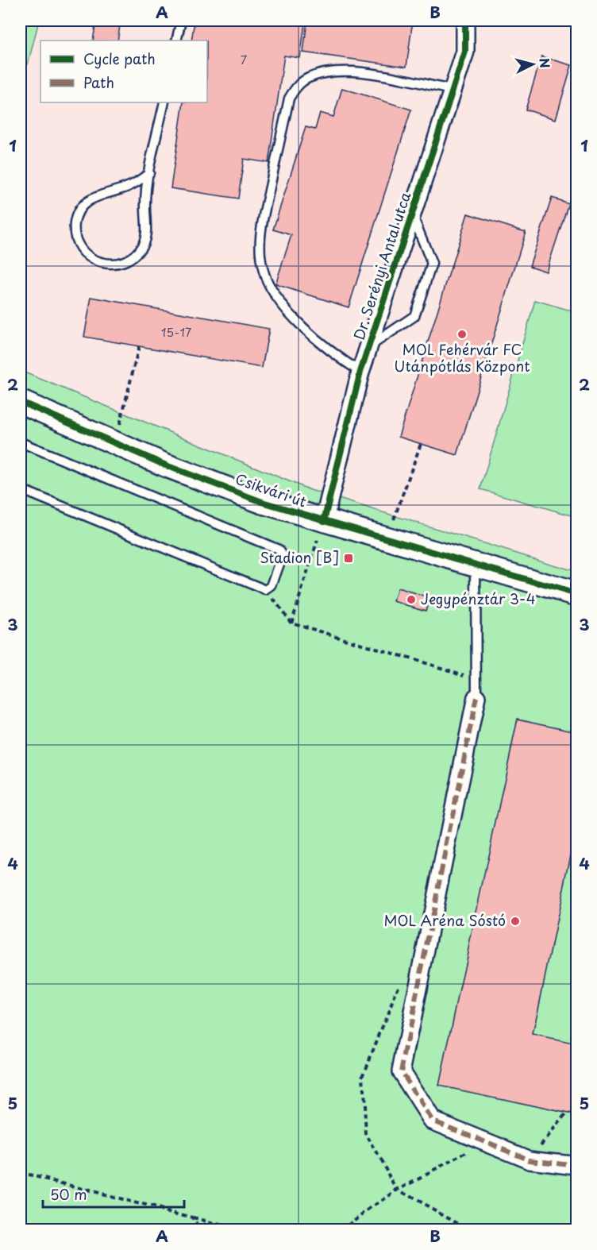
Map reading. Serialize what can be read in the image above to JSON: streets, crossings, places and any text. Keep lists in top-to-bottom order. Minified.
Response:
{"streets":{"street":["Dr. Serényi Antal utca","Csikvári út"]},"crossings":[["Dr. Serényi Antal utca","Csikvári út"]],"places":{"other":["MOL Fehérvár FC Utánpótlás Központ","Jegypénztár 3-4","MOL Aréna Sóstó"],"transit":["Stadion [B]"]},"house_numbers":["7","15-17"],"legend":["Cycle path","Path"],"scale_bar":"50 m","north":"right","grid":{"columns":["A","B"],"rows":["1","2","3","4","5"]}}
